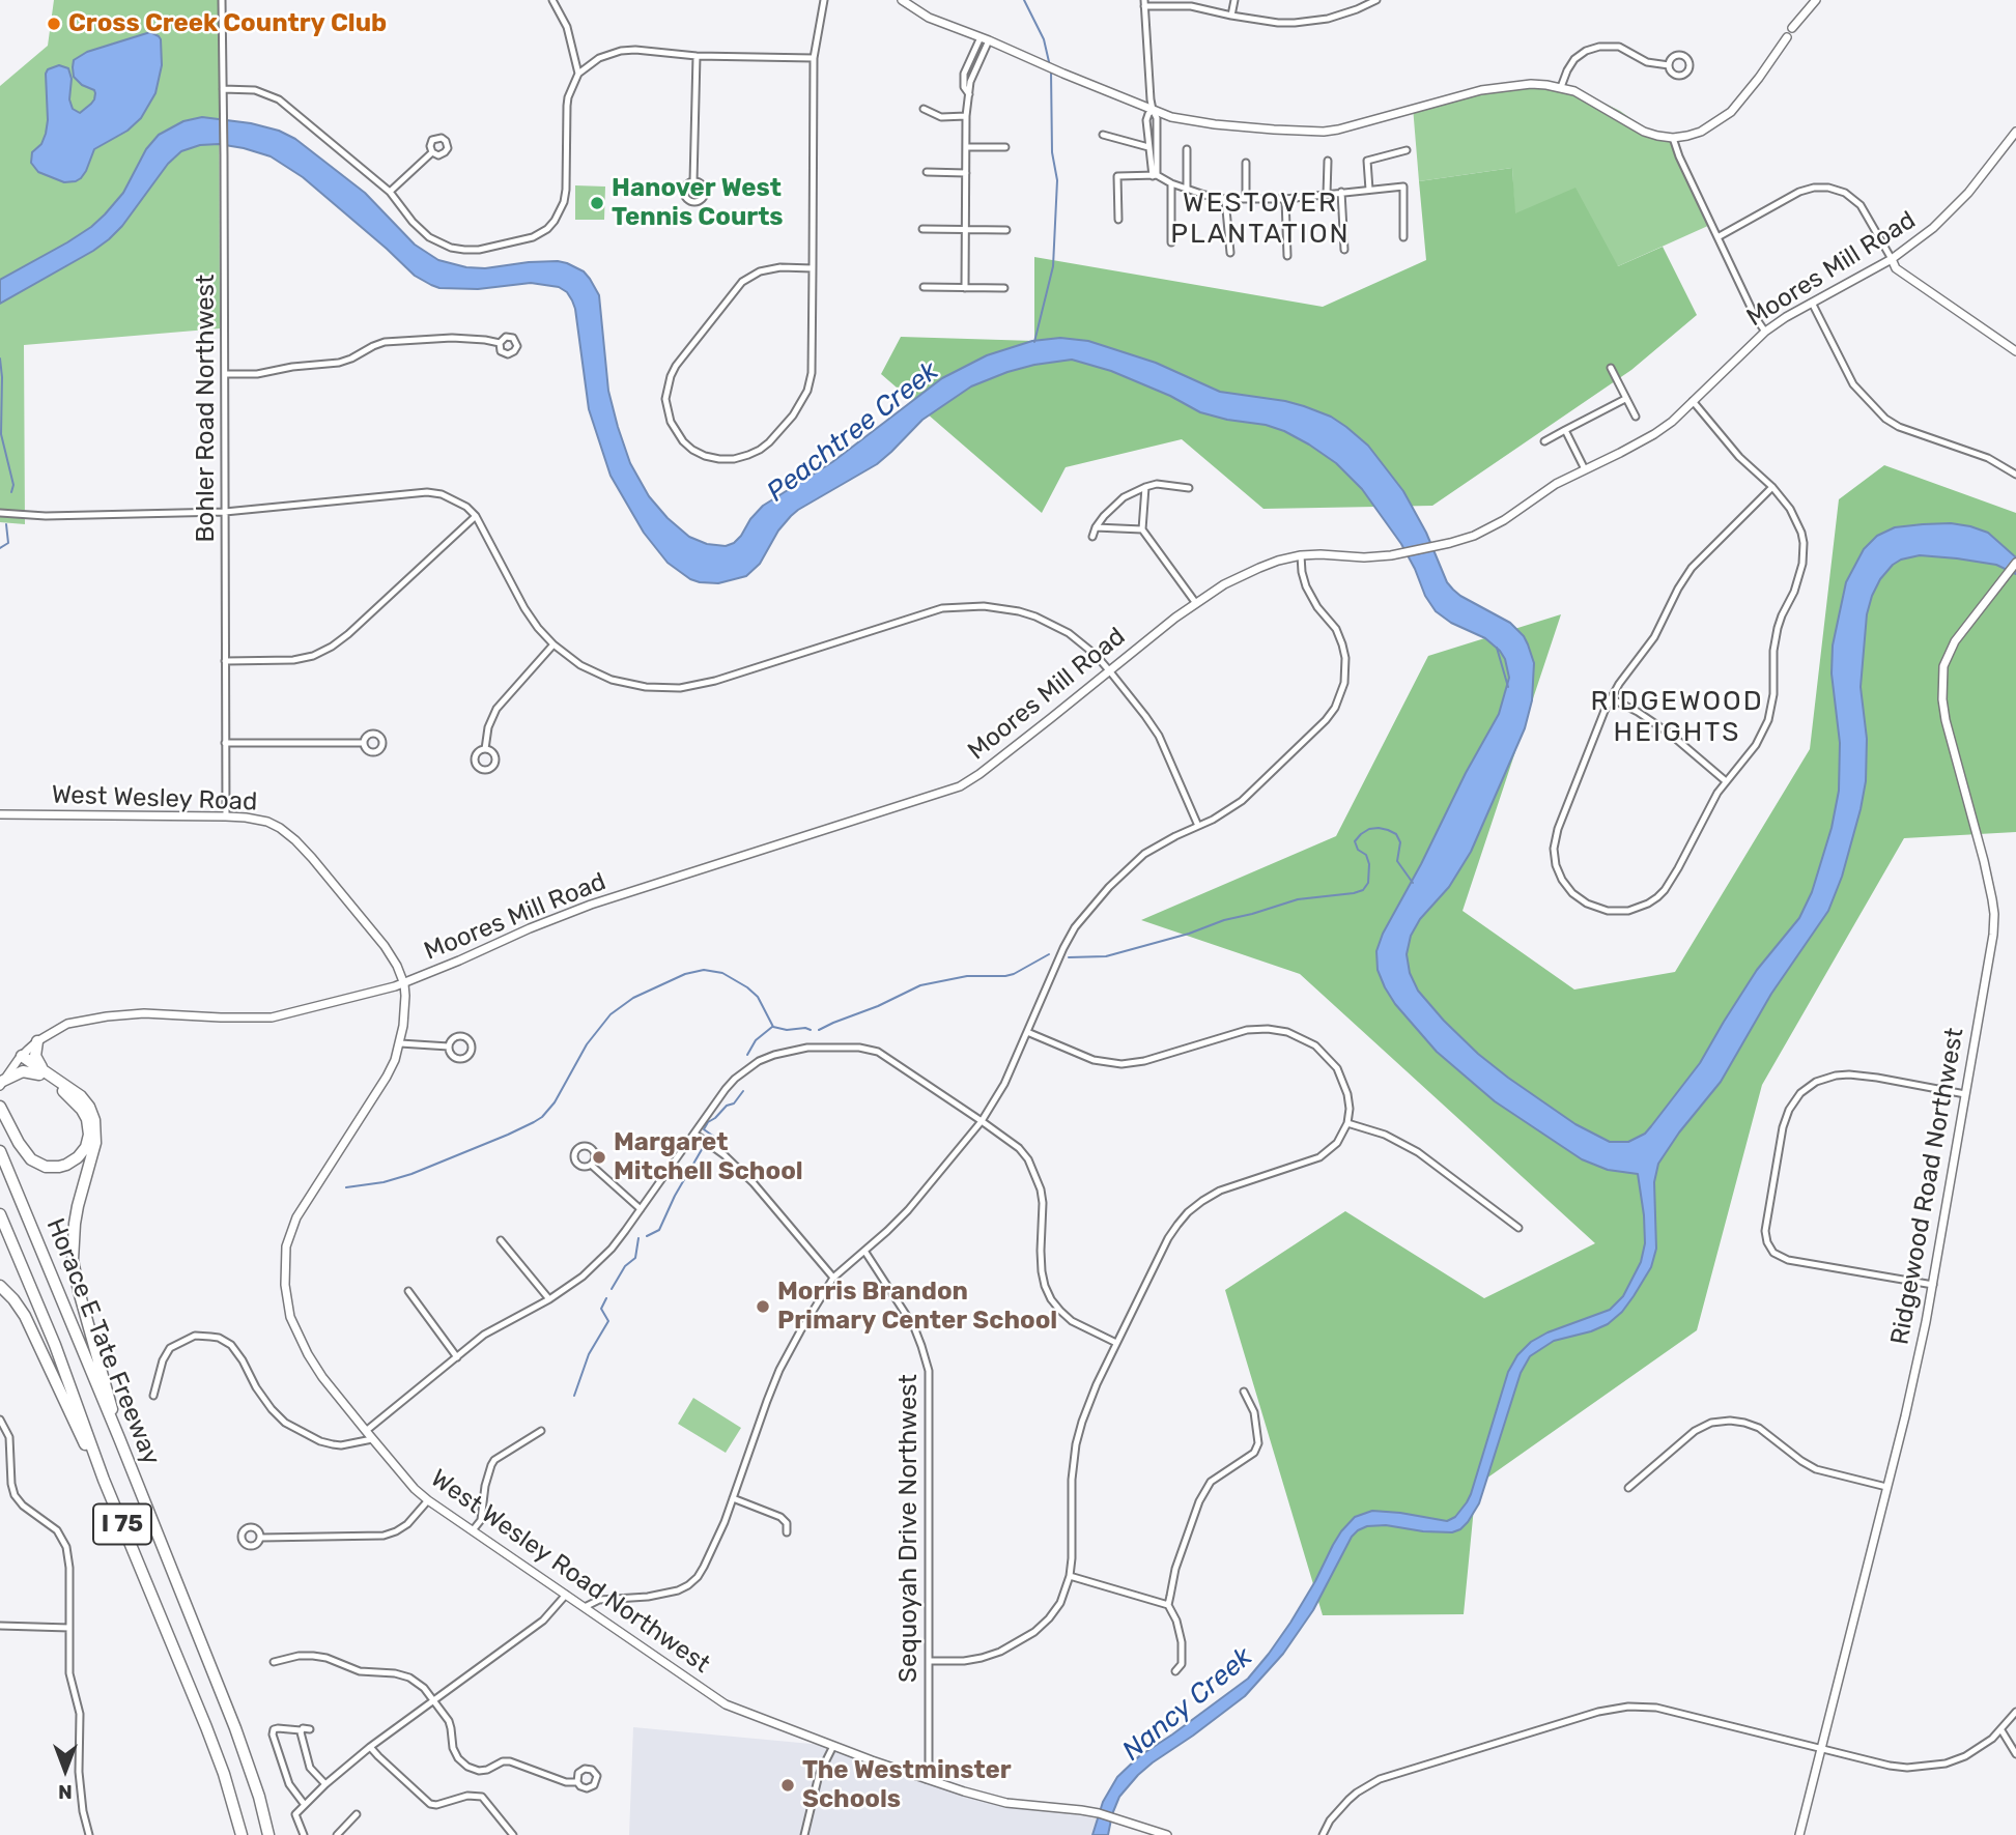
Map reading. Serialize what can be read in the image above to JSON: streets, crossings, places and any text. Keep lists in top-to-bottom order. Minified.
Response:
{"streets":{"highway":["Horace E Tate Freeway","I 75"],"street":["Moores Mill Road","Bohler Road Northwest","West Wesley Road","Ridgewood Road Northwest","Sequoyah Drive Northwest","West Wesley Road Northwest"]},"crossings":[["Moores Mill Road","West Wesley Road"],["Moores Mill Road","West Wesley Road Northwest"],["Bohler Road Northwest","West Wesley Road"],["West Wesley Road","West Wesley Road Northwest"],["Sequoyah Drive Northwest","West Wesley Road Northwest"]],"districts":["WESTOVER PLANTATION","RIDGEWOOD HEIGHTS"],"water":["Peachtree Creek","Nancy Creek"],"places":["Cross Creek Country Club","Hanover West Tennis Courts","Margaret Mitchell School","Morris Brandon Primary Center School","The Westminster Schools"],"north":"bottom"}
